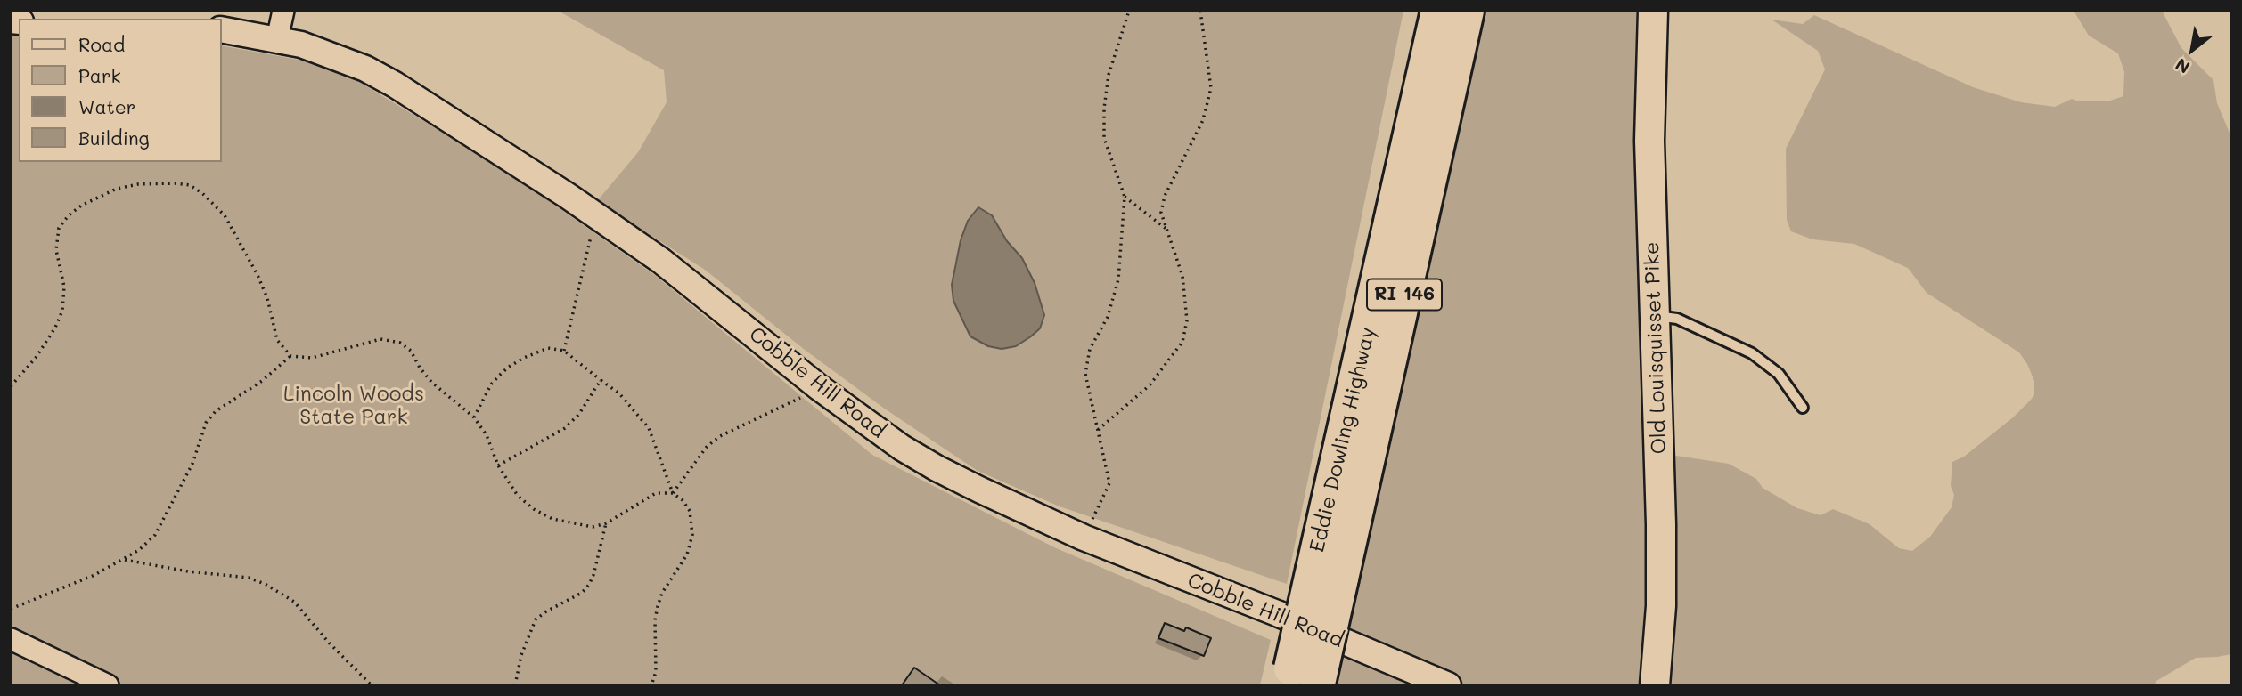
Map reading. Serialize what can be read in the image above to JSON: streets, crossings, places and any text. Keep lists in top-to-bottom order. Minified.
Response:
{"streets":{"highway":["RI 146","Eddie Dowling Highway"],"main road":["Old Louisquisset Pike"],"street":["Cobble Hill Road"]},"parks":["Lincoln Woods State Park"],"legend":["Road","Park","Water","Building"],"north":"bottom left"}
